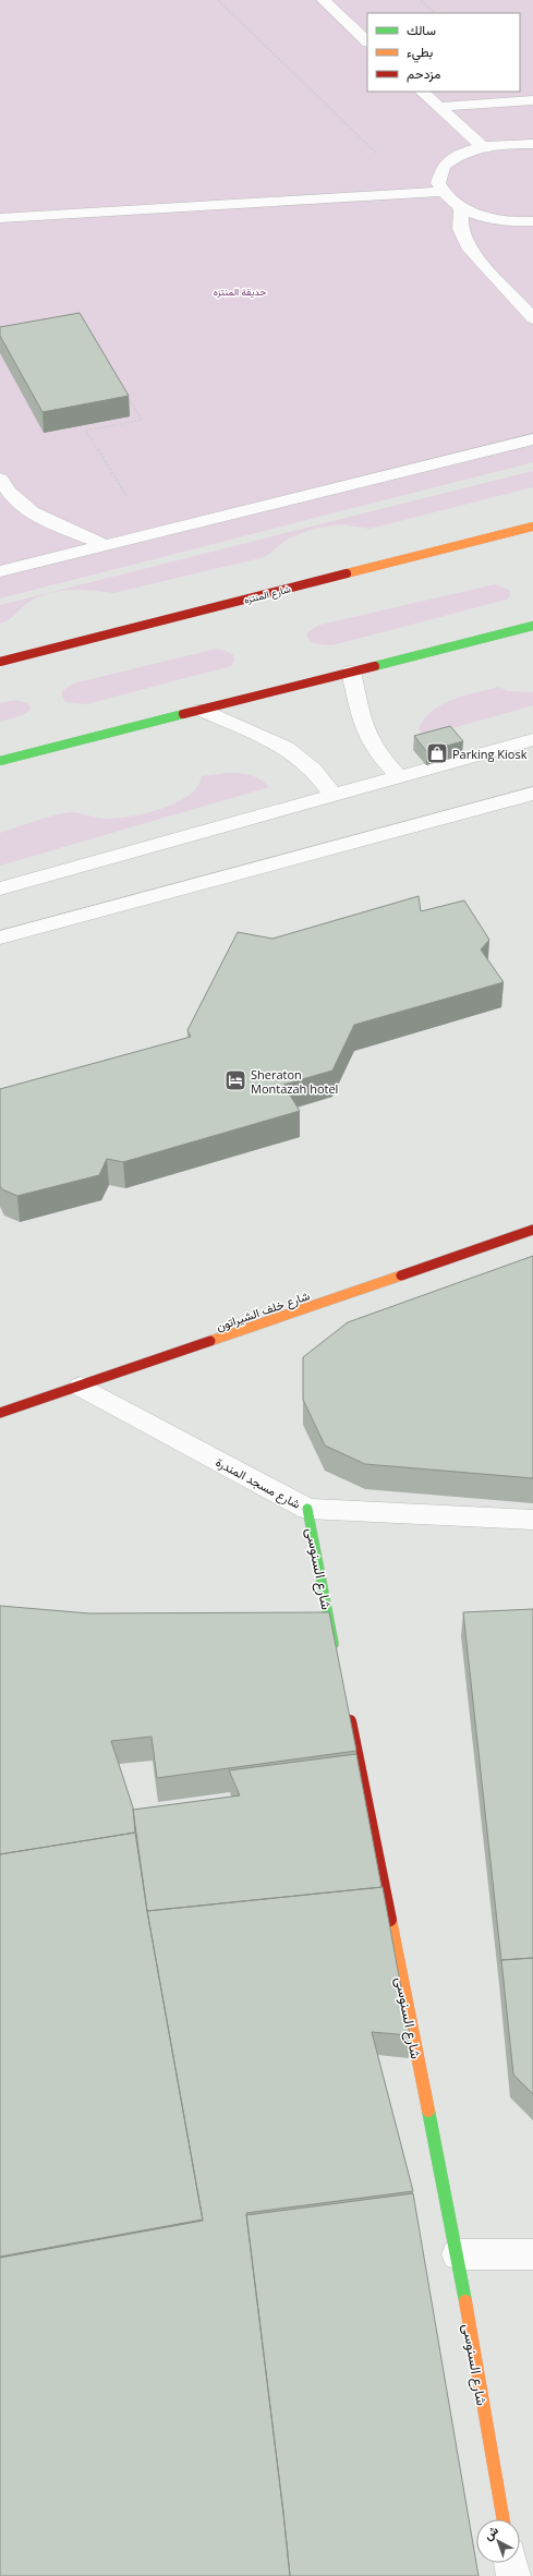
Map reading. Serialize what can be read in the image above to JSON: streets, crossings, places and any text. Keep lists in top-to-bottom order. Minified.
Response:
{"streets":{"main road":["شارع المنتزه","شارع خلف الشيراتون","شارع السنوسى"],"street":["شارع مسجد المندرة"]},"crossings":[["شارع خلف الشيراتون","شارع مسجد المندرة"],["شارع مسجد المندرة","شارع السنوسى"]],"parks":["حديقة المنتزه"],"places":{"shop":["Parking Kiosk"],"hotel":["Sheraton Montazah hotel"]},"legend":["سالك","بطيء","مزدحم"],"north":"top left"}
